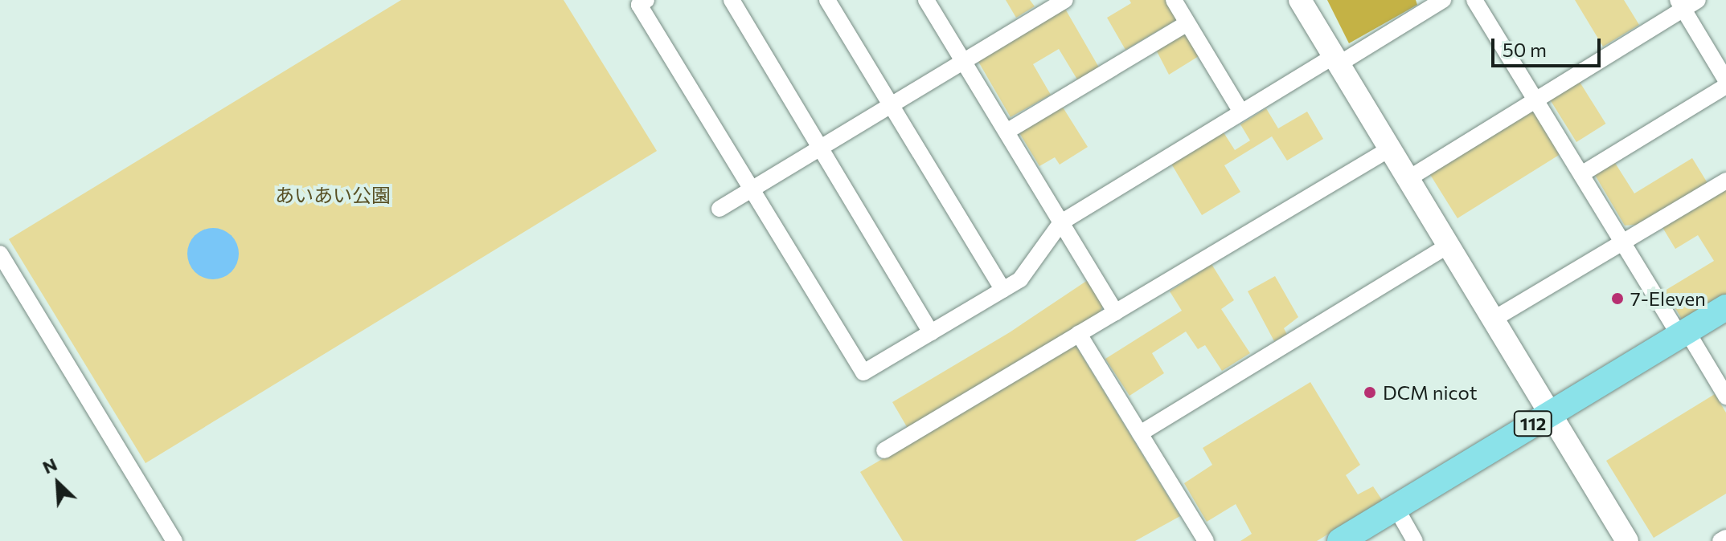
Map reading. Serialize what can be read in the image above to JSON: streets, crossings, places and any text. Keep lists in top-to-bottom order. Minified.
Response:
{"streets":{"main road":["112"]},"parks":["あいあい公園"],"places":["7-Eleven","DCM nicot"],"scale_bar":"50 m","north":"top left"}
